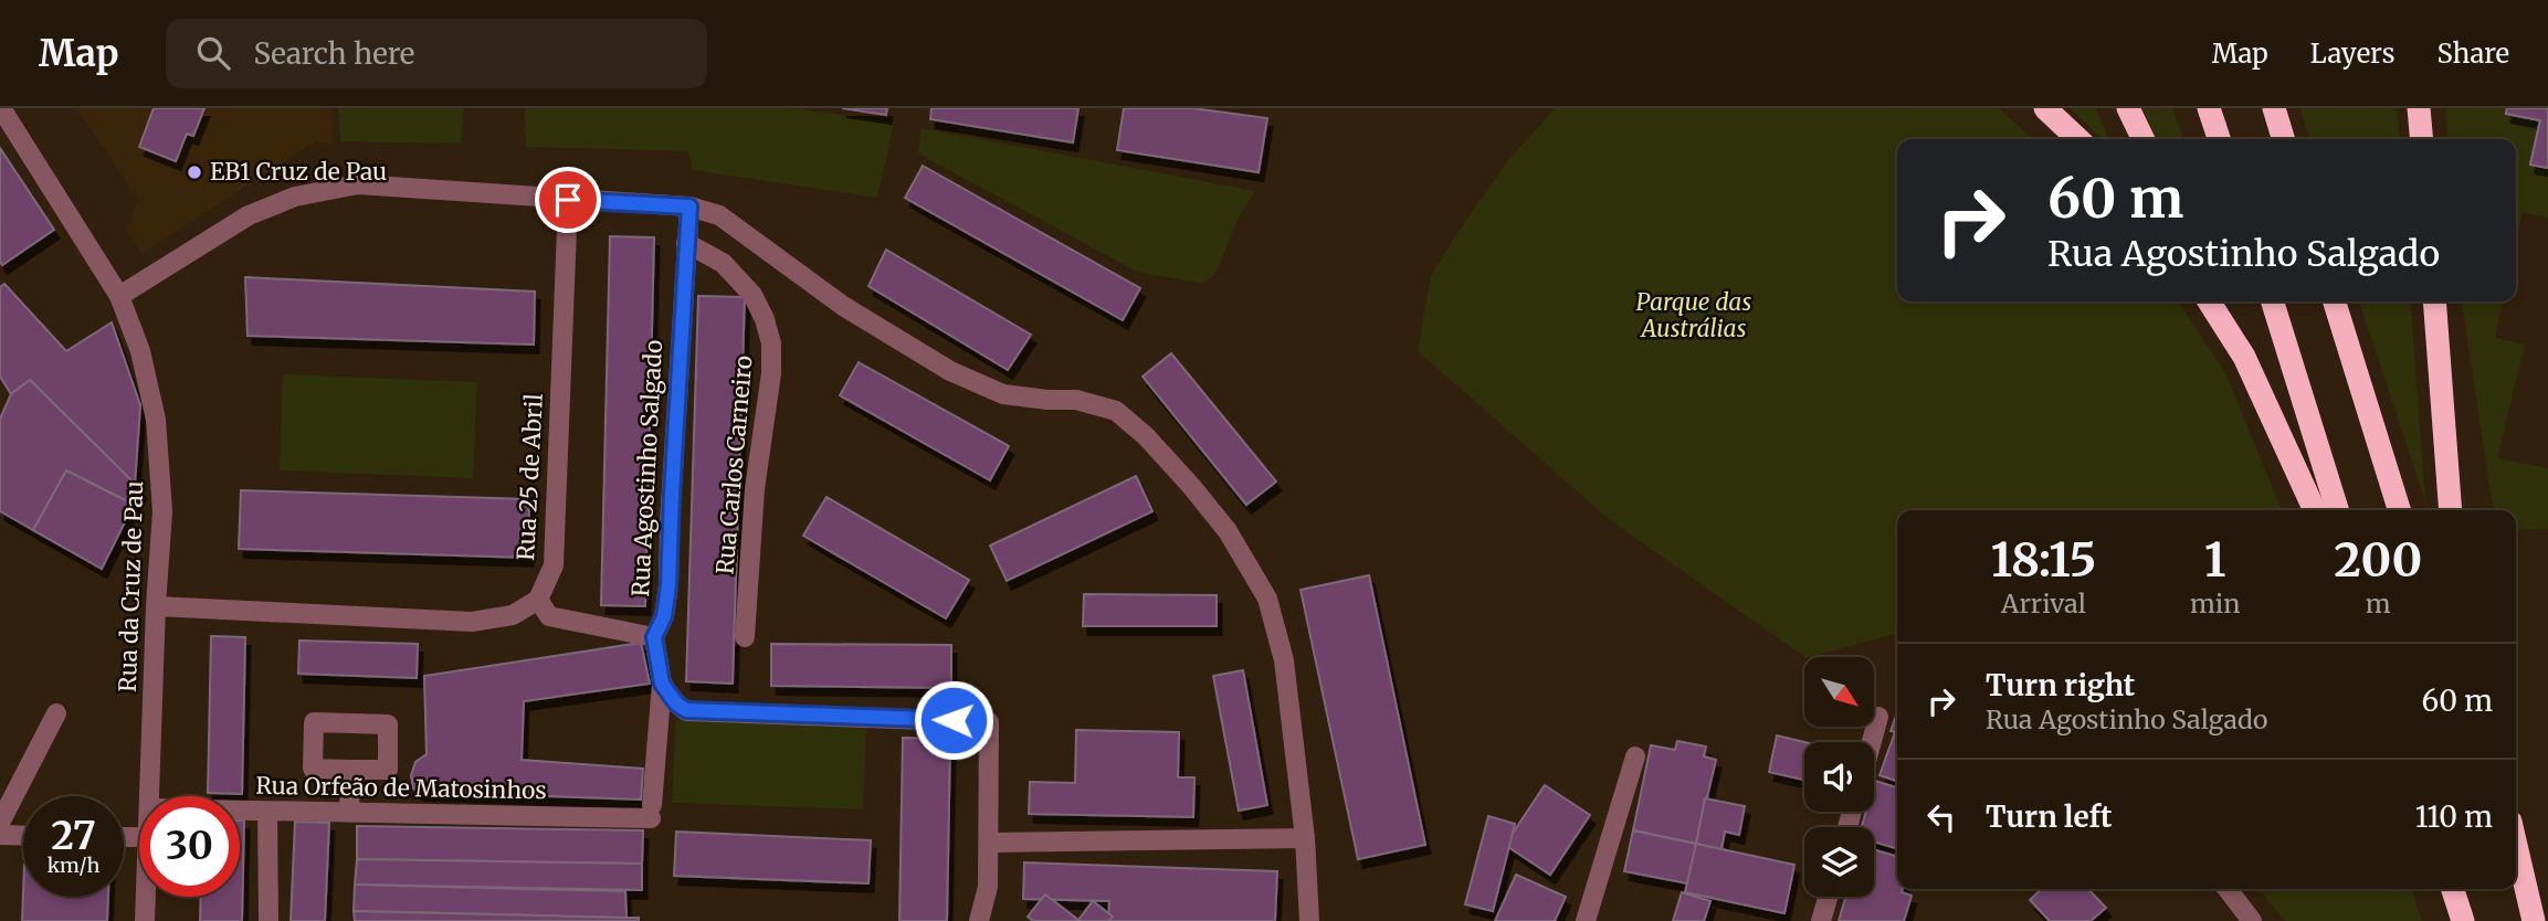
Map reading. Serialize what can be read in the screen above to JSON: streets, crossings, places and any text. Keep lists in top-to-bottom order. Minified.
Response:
{"streets":{"street":["Rua Carlos Carneiro","Rua Agostinho Salgado","Rua 25 de Abril","Rua da Cruz de Pau","Rua Orfeão de Matosinhos"]},"crossings":[["Rua Carlos Carneiro","Rua Agostinho Salgado"],["Rua Agostinho Salgado","Rua Orfeão de Matosinhos"]],"parks":["Parque das Austrálias"],"places":["EB1 Cruz de Pau"],"north":"bottom right","page":{"header":"Map","search":"Search here","nav":["Map","Layers","Share"],"turn":["60 m","Rua Agostinho Salgado"],"eta":["18:15","Arrival","1","min","200","m"],"list":[{"name":"Turn right","note":"Rua Agostinho Salgado","value":"60 m"},{"name":"Turn left","value":"110 m"}],"speed":"27 km/h","limit":"30"}}
